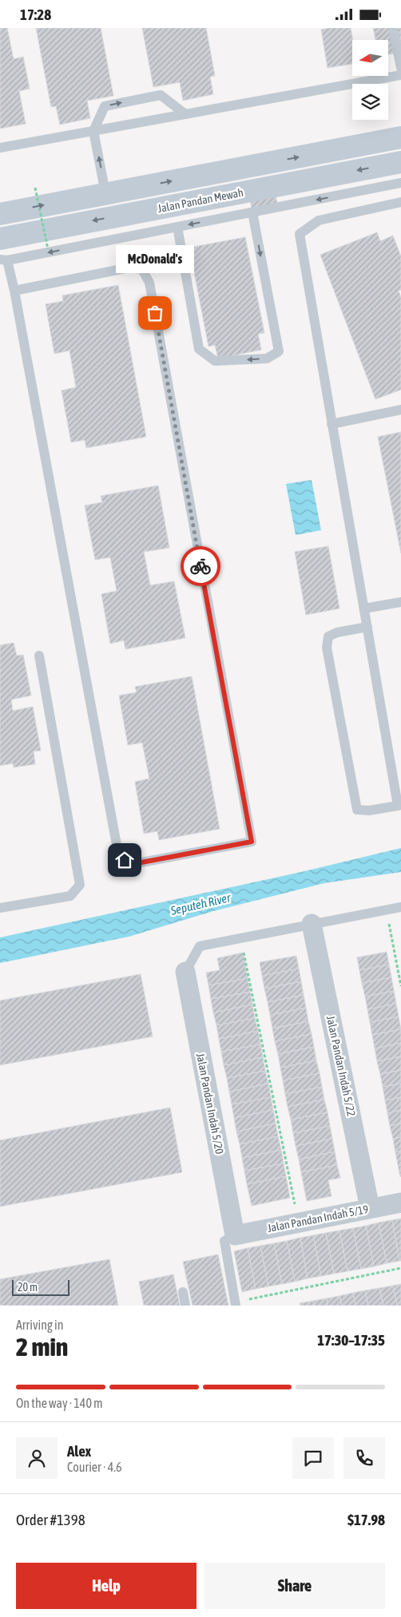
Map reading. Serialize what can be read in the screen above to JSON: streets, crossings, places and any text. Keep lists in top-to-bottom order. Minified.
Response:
{"streets":{"main road":["Jalan Pandan Mewah"],"street":["Jalan Pandan Indah 5/22","Jalan Pandan Indah 5/20","Jalan Pandan Indah 5/19"]},"crossings":[["Jalan Pandan Indah 5/22","Jalan Pandan Indah 5/19"],["Jalan Pandan Indah 5/20","Jalan Pandan Indah 5/19"]],"water":["Seputeh River"],"places":["McDonald's"],"scale_bar":"20 m","north":"left","page":{"status":"17:28","bubble":"McDonald's","scale":"20 m","heading":["2 min","Arriving in","17:30–17:35"],"panel":["Alex","Courier · 4.6","Order #1398","$17.98"],"bar":"On the way · 140 m","buttons":["Help","Share"]}}
